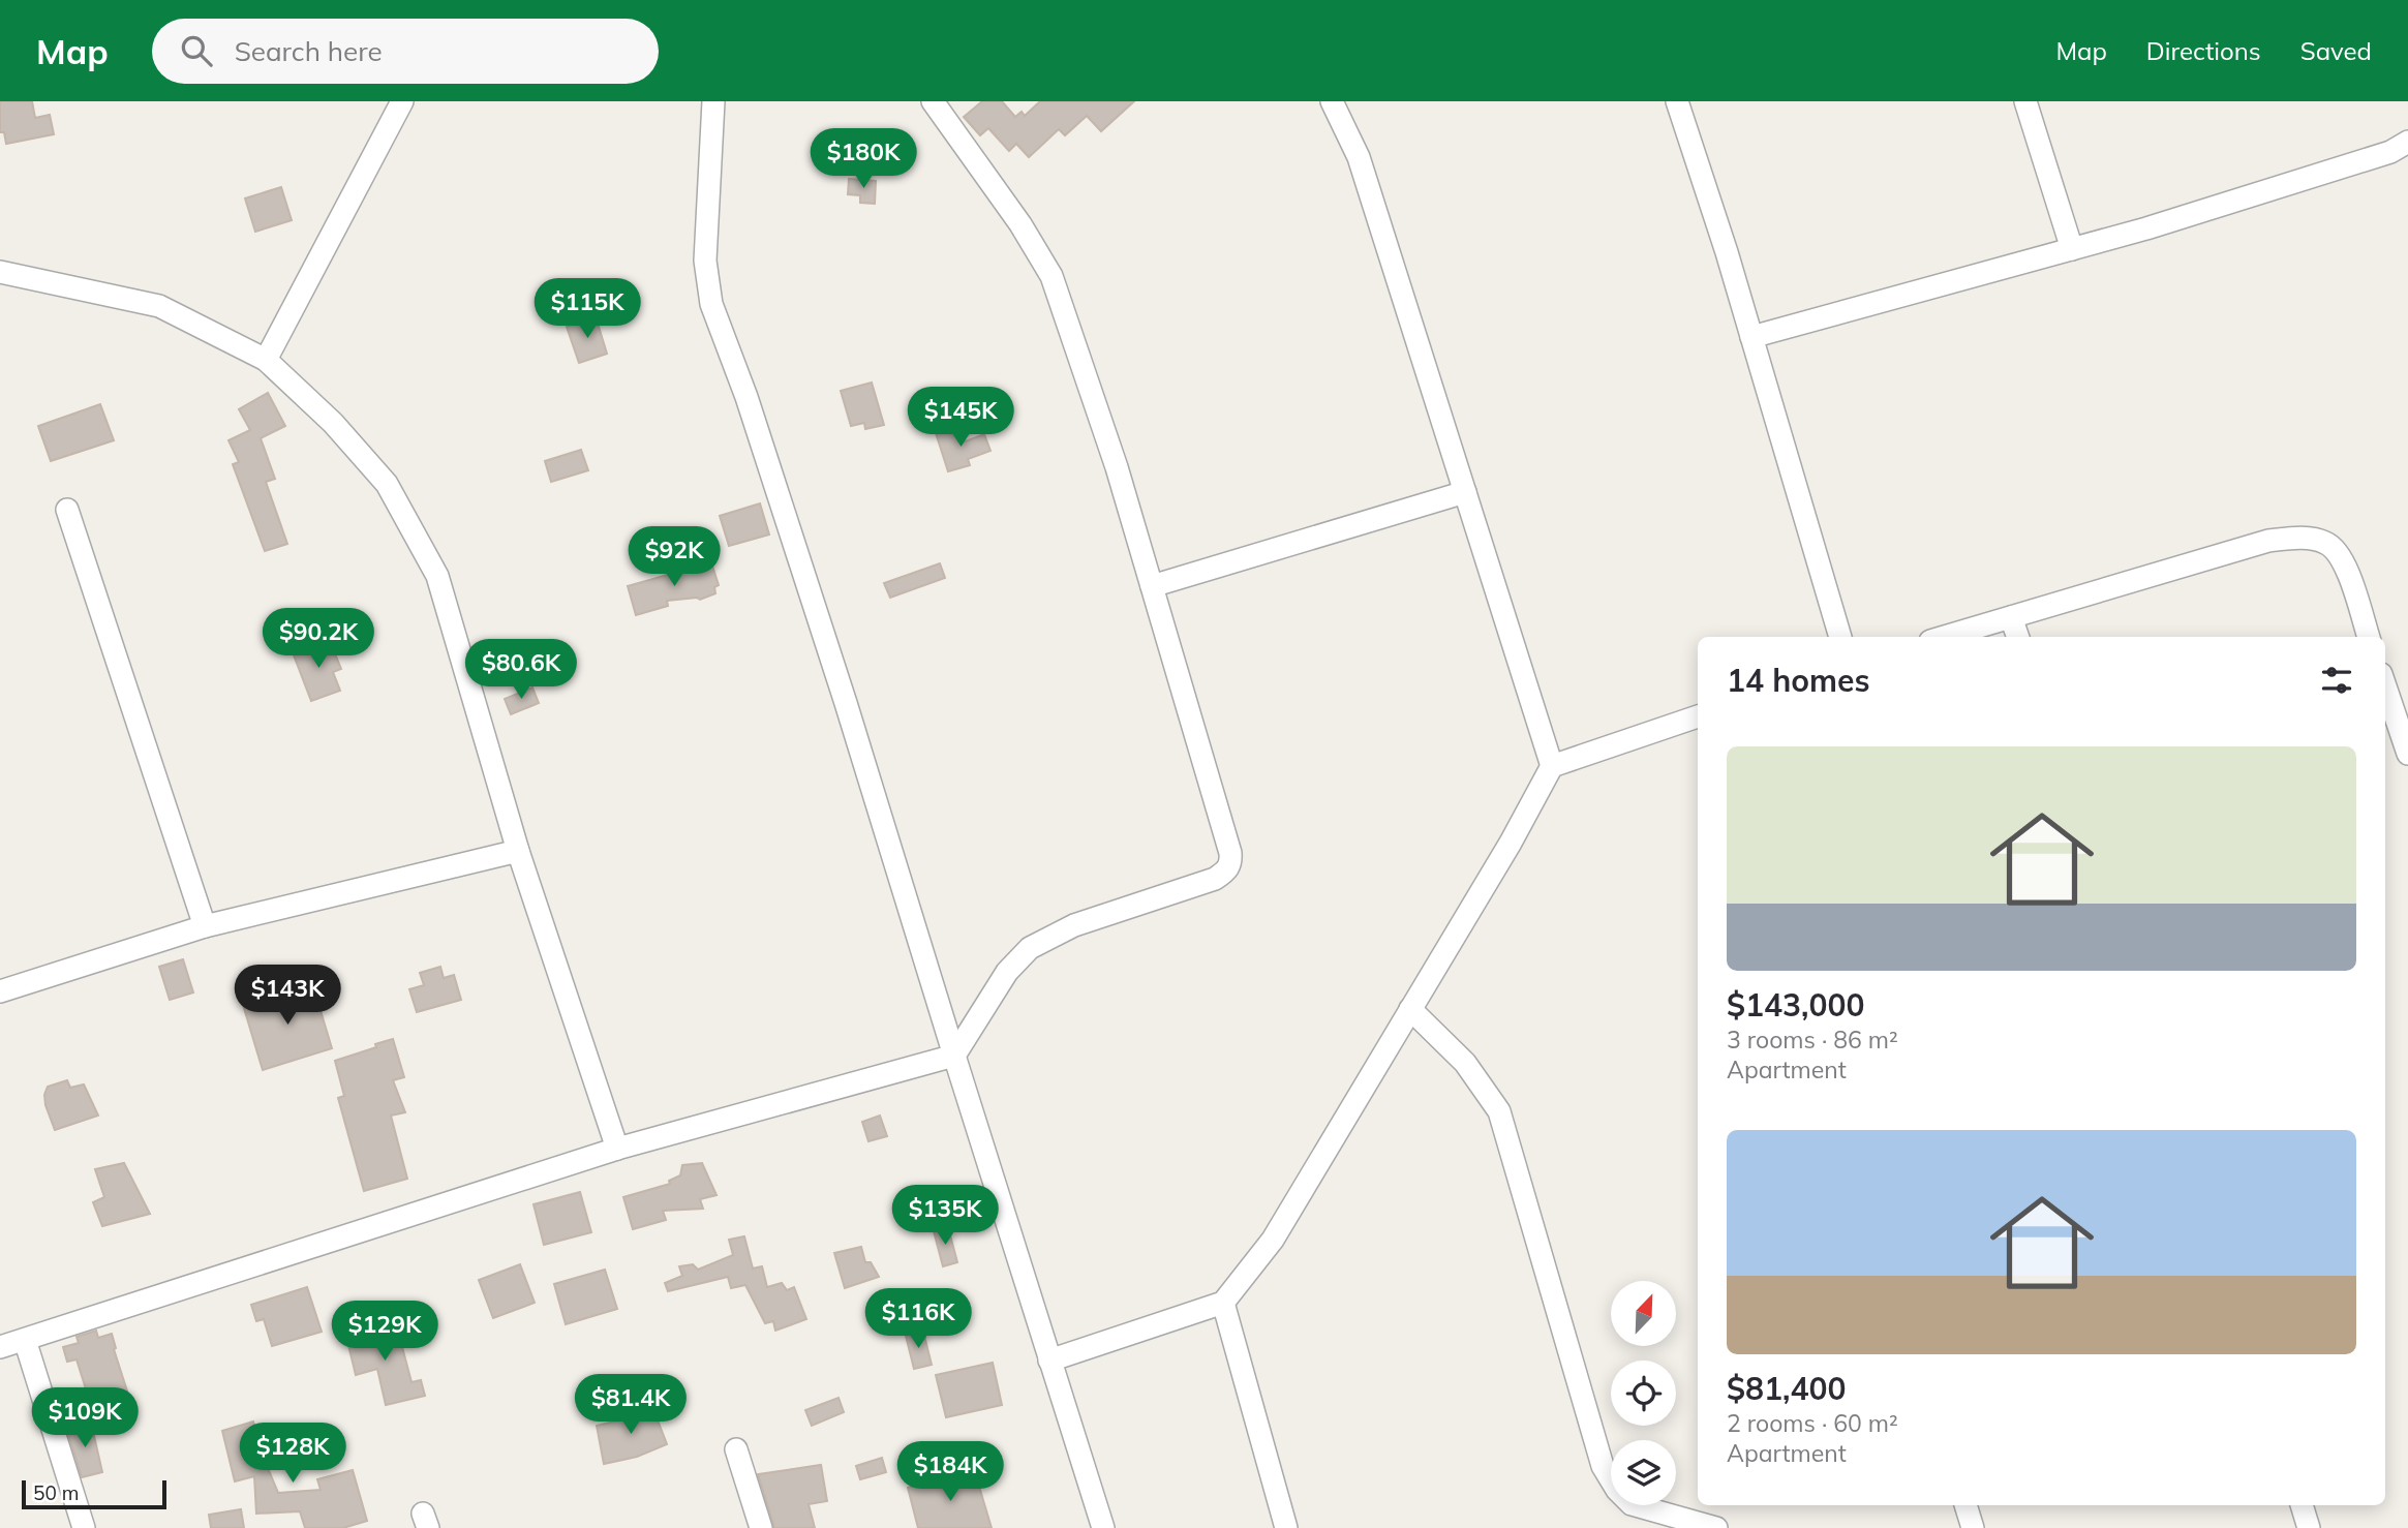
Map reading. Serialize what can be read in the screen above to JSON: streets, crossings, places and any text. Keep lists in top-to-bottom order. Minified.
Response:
{"scale_bar":"50 m","north":"top right","page":{"header":"Map","search":"Search here","nav":["Map","Directions","Saved"],"price":["$180K","$115K","$145K","$92K","$90.2K","$80.6K","$143K","$135K","$116K","$129K","$81.4K","$109K","$128K","$184K"],"heading":"14 homes","list":[{"name":"$143,000","note":"3 rooms · 86 m² · Apartment"},{"name":"$81,400","note":"2 rooms · 60 m² · Apartment"}],"scale":"50 m"}}
